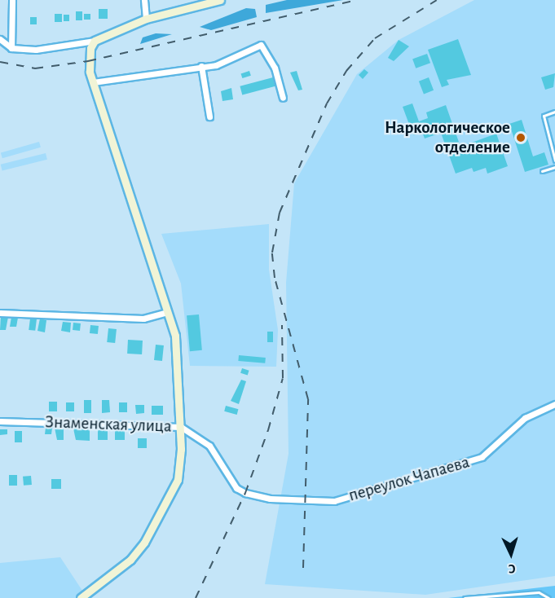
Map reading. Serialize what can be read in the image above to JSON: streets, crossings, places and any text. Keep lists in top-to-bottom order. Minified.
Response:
{"streets":{"street":["Знаменская улица","переулок Чапаева"]},"crossings":[["Знаменская улица","переулок Чапаева"]],"places":["Наркологическое отделение"],"north":"bottom"}
